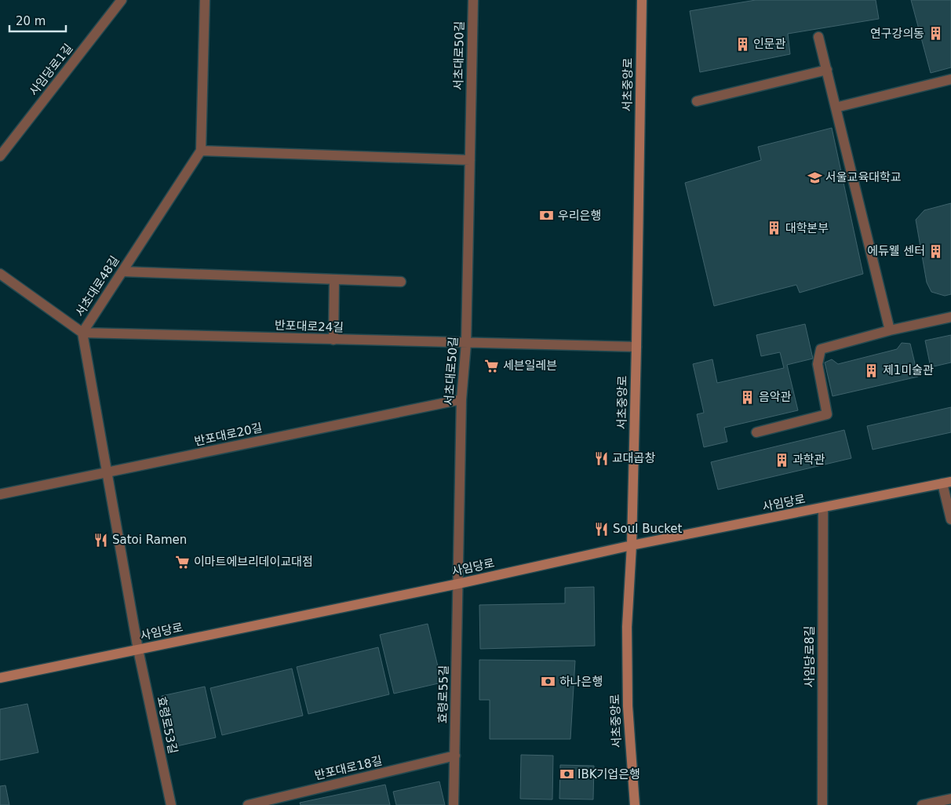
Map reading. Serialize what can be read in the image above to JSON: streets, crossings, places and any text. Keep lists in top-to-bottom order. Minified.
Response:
{"streets":{"main road":["서초중앙로","사임당로"],"street":["서초대로50길","사임당로1길","서초대로48길","반포대로24길","반포대로20길","사임당로8길","효령로55길","효령로53길","반포대로18길"]},"crossings":[["서초대로50길","반포대로24길"],["서초대로50길","반포대로20길"],["서초대로50길","사임당로"],["서초대로50길","효령로55길"],["서초중앙로","반포대로24길"],["서초중앙로","사임당로"],["서초대로48길","반포대로24길"],["서초대로48길","반포대로20길"],["서초대로48길","사임당로"],["서초대로48길","효령로53길"],["사임당로","사임당로8길"],["사임당로","효령로55길"],["사임당로","효령로53길"],["효령로55길","반포대로18길"]],"places":{"building":["연구강의동","인문관","대학본부","에듀웰 센터","제1미술관","음악관","과학관"],"school or university":["서울교육대학교"],"bank":["우리은행","하나은행","IBK기업은행"],"supermarket":["세븐일레븐","이마트에브리데이교대점"],"restaurant":["교대곱창","Soul Bucket","Satoi Ramen"]},"scale_bar":"20 m"}
